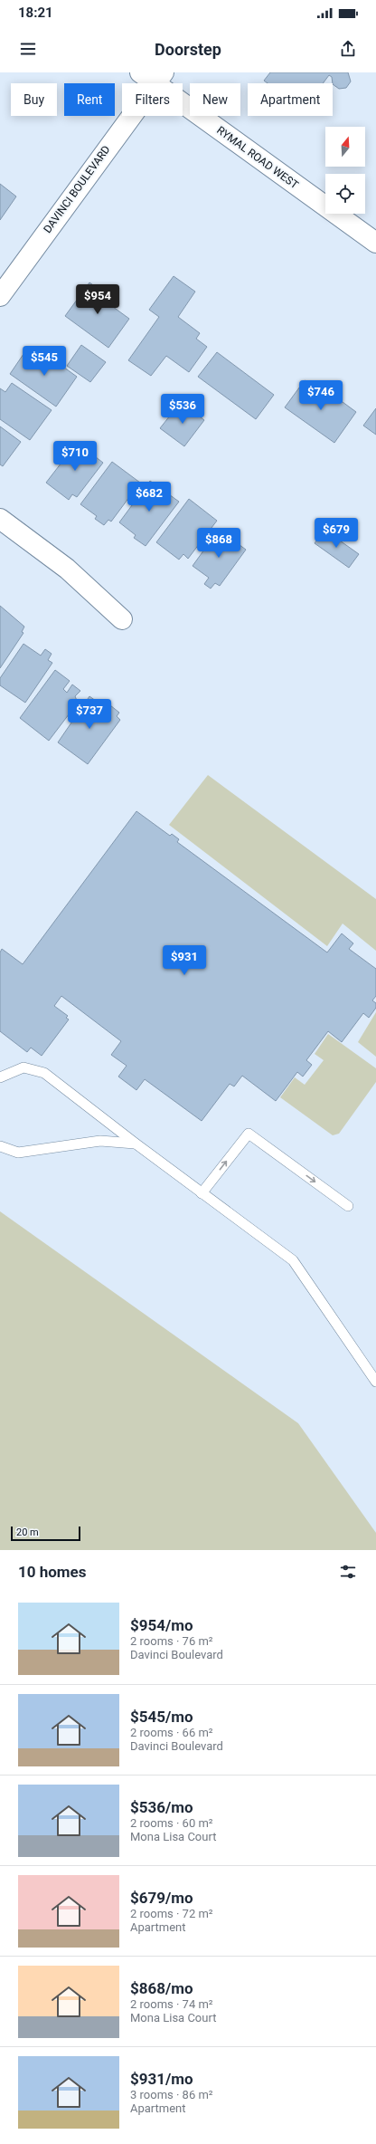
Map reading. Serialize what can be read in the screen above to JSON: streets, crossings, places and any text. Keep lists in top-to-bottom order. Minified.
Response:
{"streets":{"street":["RYMAL ROAD WEST","DAVINCI BOULEVARD"]},"crossings":[["RYMAL ROAD WEST","DAVINCI BOULEVARD"]],"scale_bar":"20 m","north":"top","page":{"status":"18:21","header":"Doorstep","chip":["Buy","Rent","Filters","New","Apartment"],"price":["$954","$545","$746","$536","$710","$682","$679","$868","$737","$931"],"scale":"20 m","heading":"10 homes","list":[{"name":"$954/mo","note":"2 rooms · 76 m² · Davinci Boulevard"},{"name":"$545/mo","note":"2 rooms · 66 m² · Davinci Boulevard"},{"name":"$536/mo","note":"2 rooms · 60 m² · Mona Lisa Court"},{"name":"$679/mo","note":"2 rooms · 72 m² · Apartment"},{"name":"$868/mo","note":"2 rooms · 74 m² · Mona Lisa Court"},{"name":"$931/mo","note":"3 rooms · 86 m² · Apartment"}]}}
